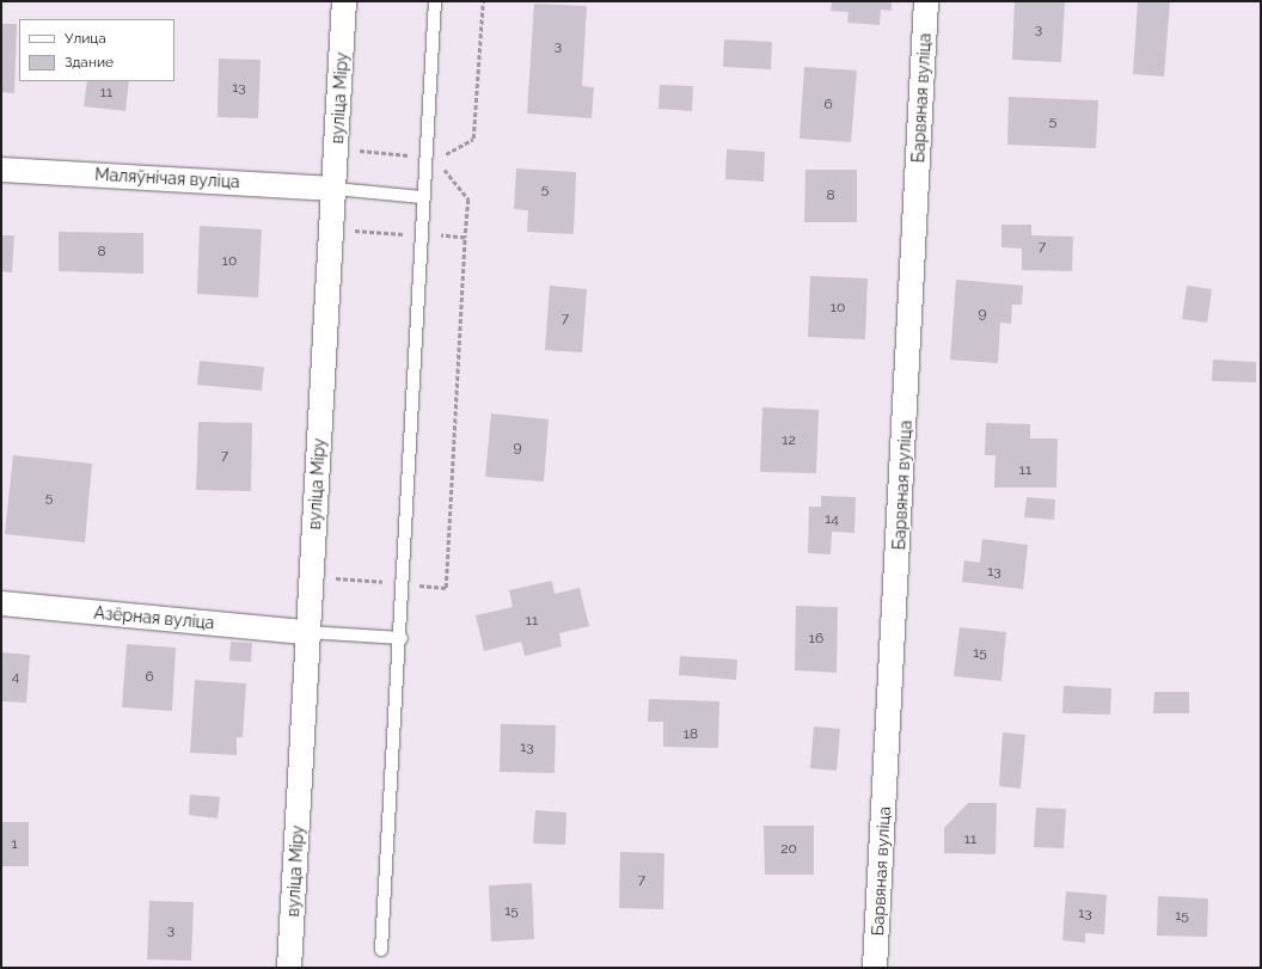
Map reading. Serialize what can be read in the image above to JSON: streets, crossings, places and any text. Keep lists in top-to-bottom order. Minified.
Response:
{"streets":{"street":["вуліца Міру","Барвяная вуліца","Маляўнічая вуліца","Азёрная вуліца"]},"crossings":[["вуліца Міру","Маляўнічая вуліца"],["вуліца Міру","Азёрная вуліца"]],"house_numbers":["3","3","13","11","6","5","5","8","7","8","10","10","9","7","12","9","7","11","5","14","13","11","16","15","4","6","18","13","11","1","20","7","15","13","15","3"],"legend":["Улица","Здание"]}
